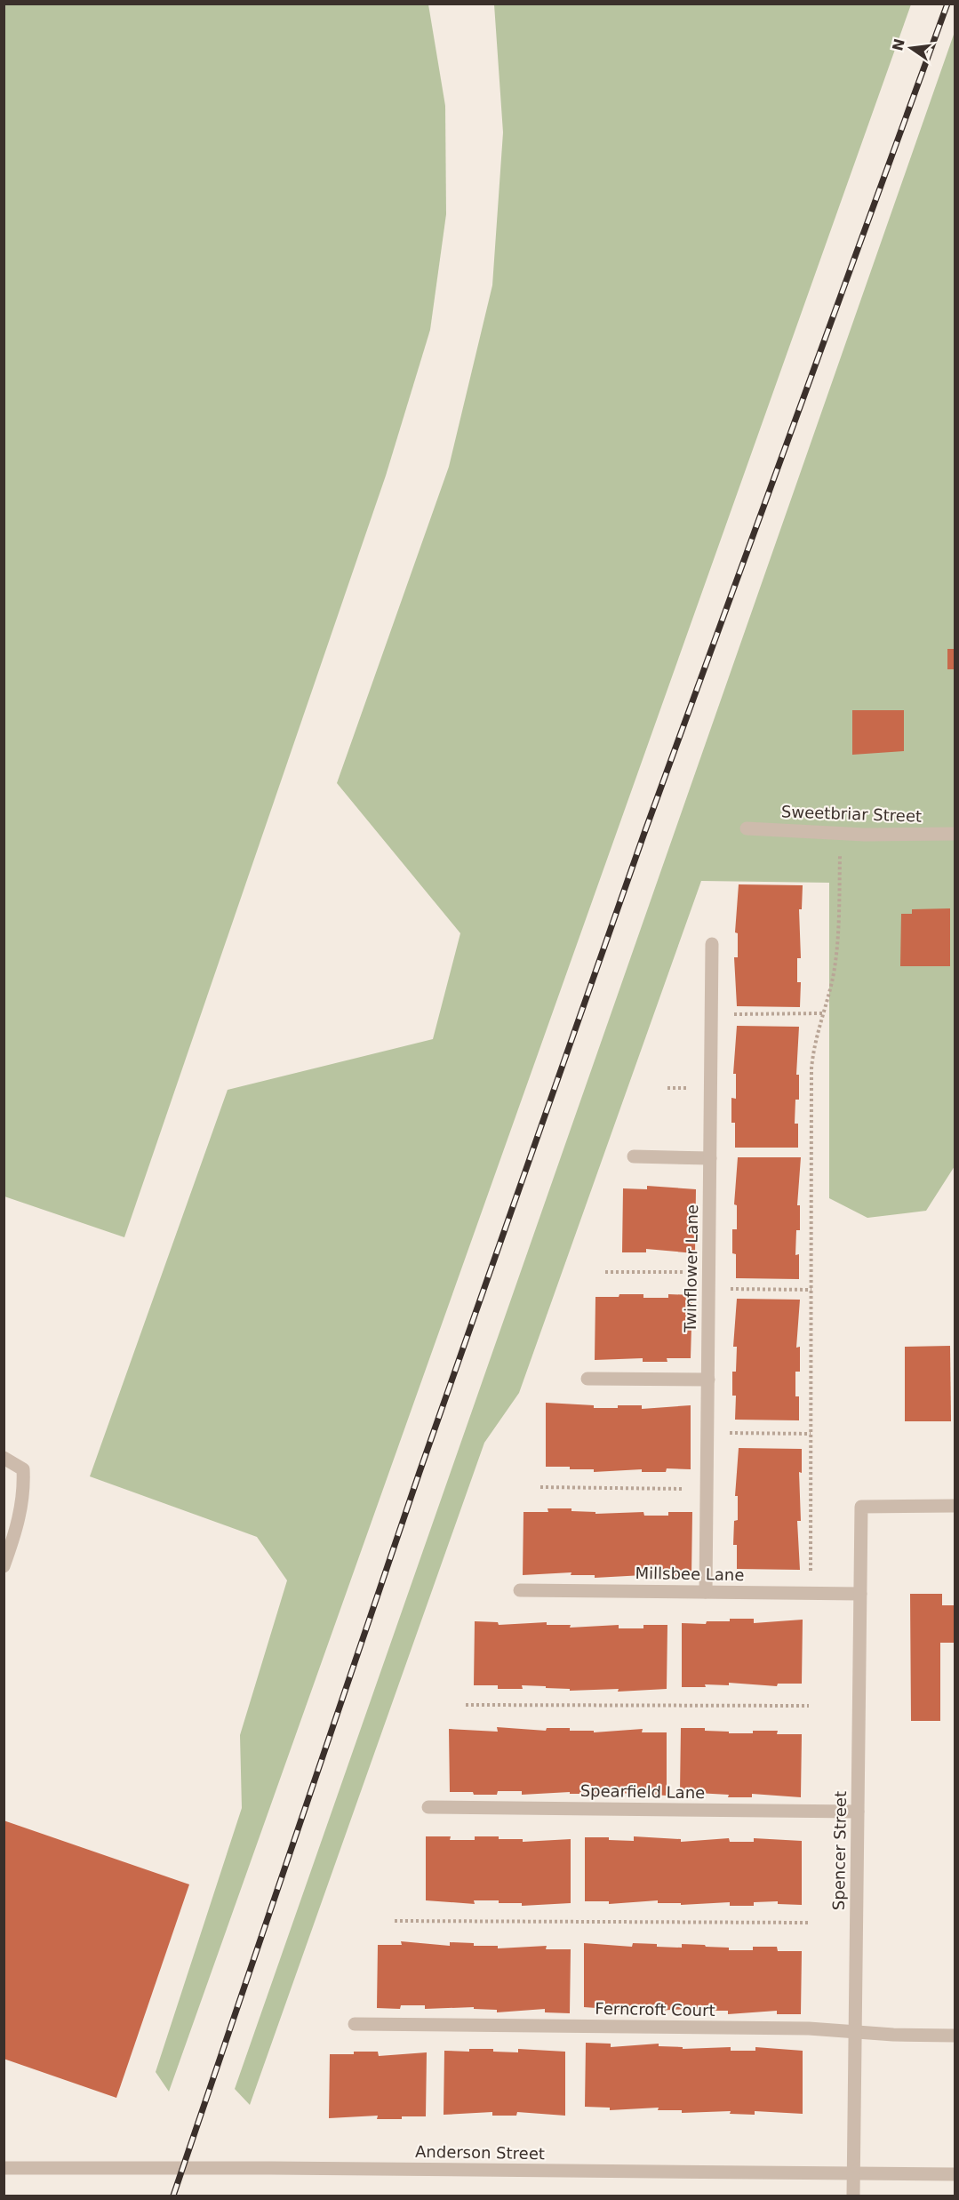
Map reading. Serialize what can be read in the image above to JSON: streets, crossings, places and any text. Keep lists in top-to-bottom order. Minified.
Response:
{"streets":{"street":["Sweetbriar Street","Twinflower Lane","Millsbee Lane","Spearfield Lane","Spencer Street","Ferncroft Court","Anderson Street"]},"crossings":[["Twinflower Lane","Millsbee Lane"],["Millsbee Lane","Spencer Street"],["Spearfield Lane","Spencer Street"],["Spencer Street","Ferncroft Court"],["Spencer Street","Anderson Street"]],"north":"left"}
